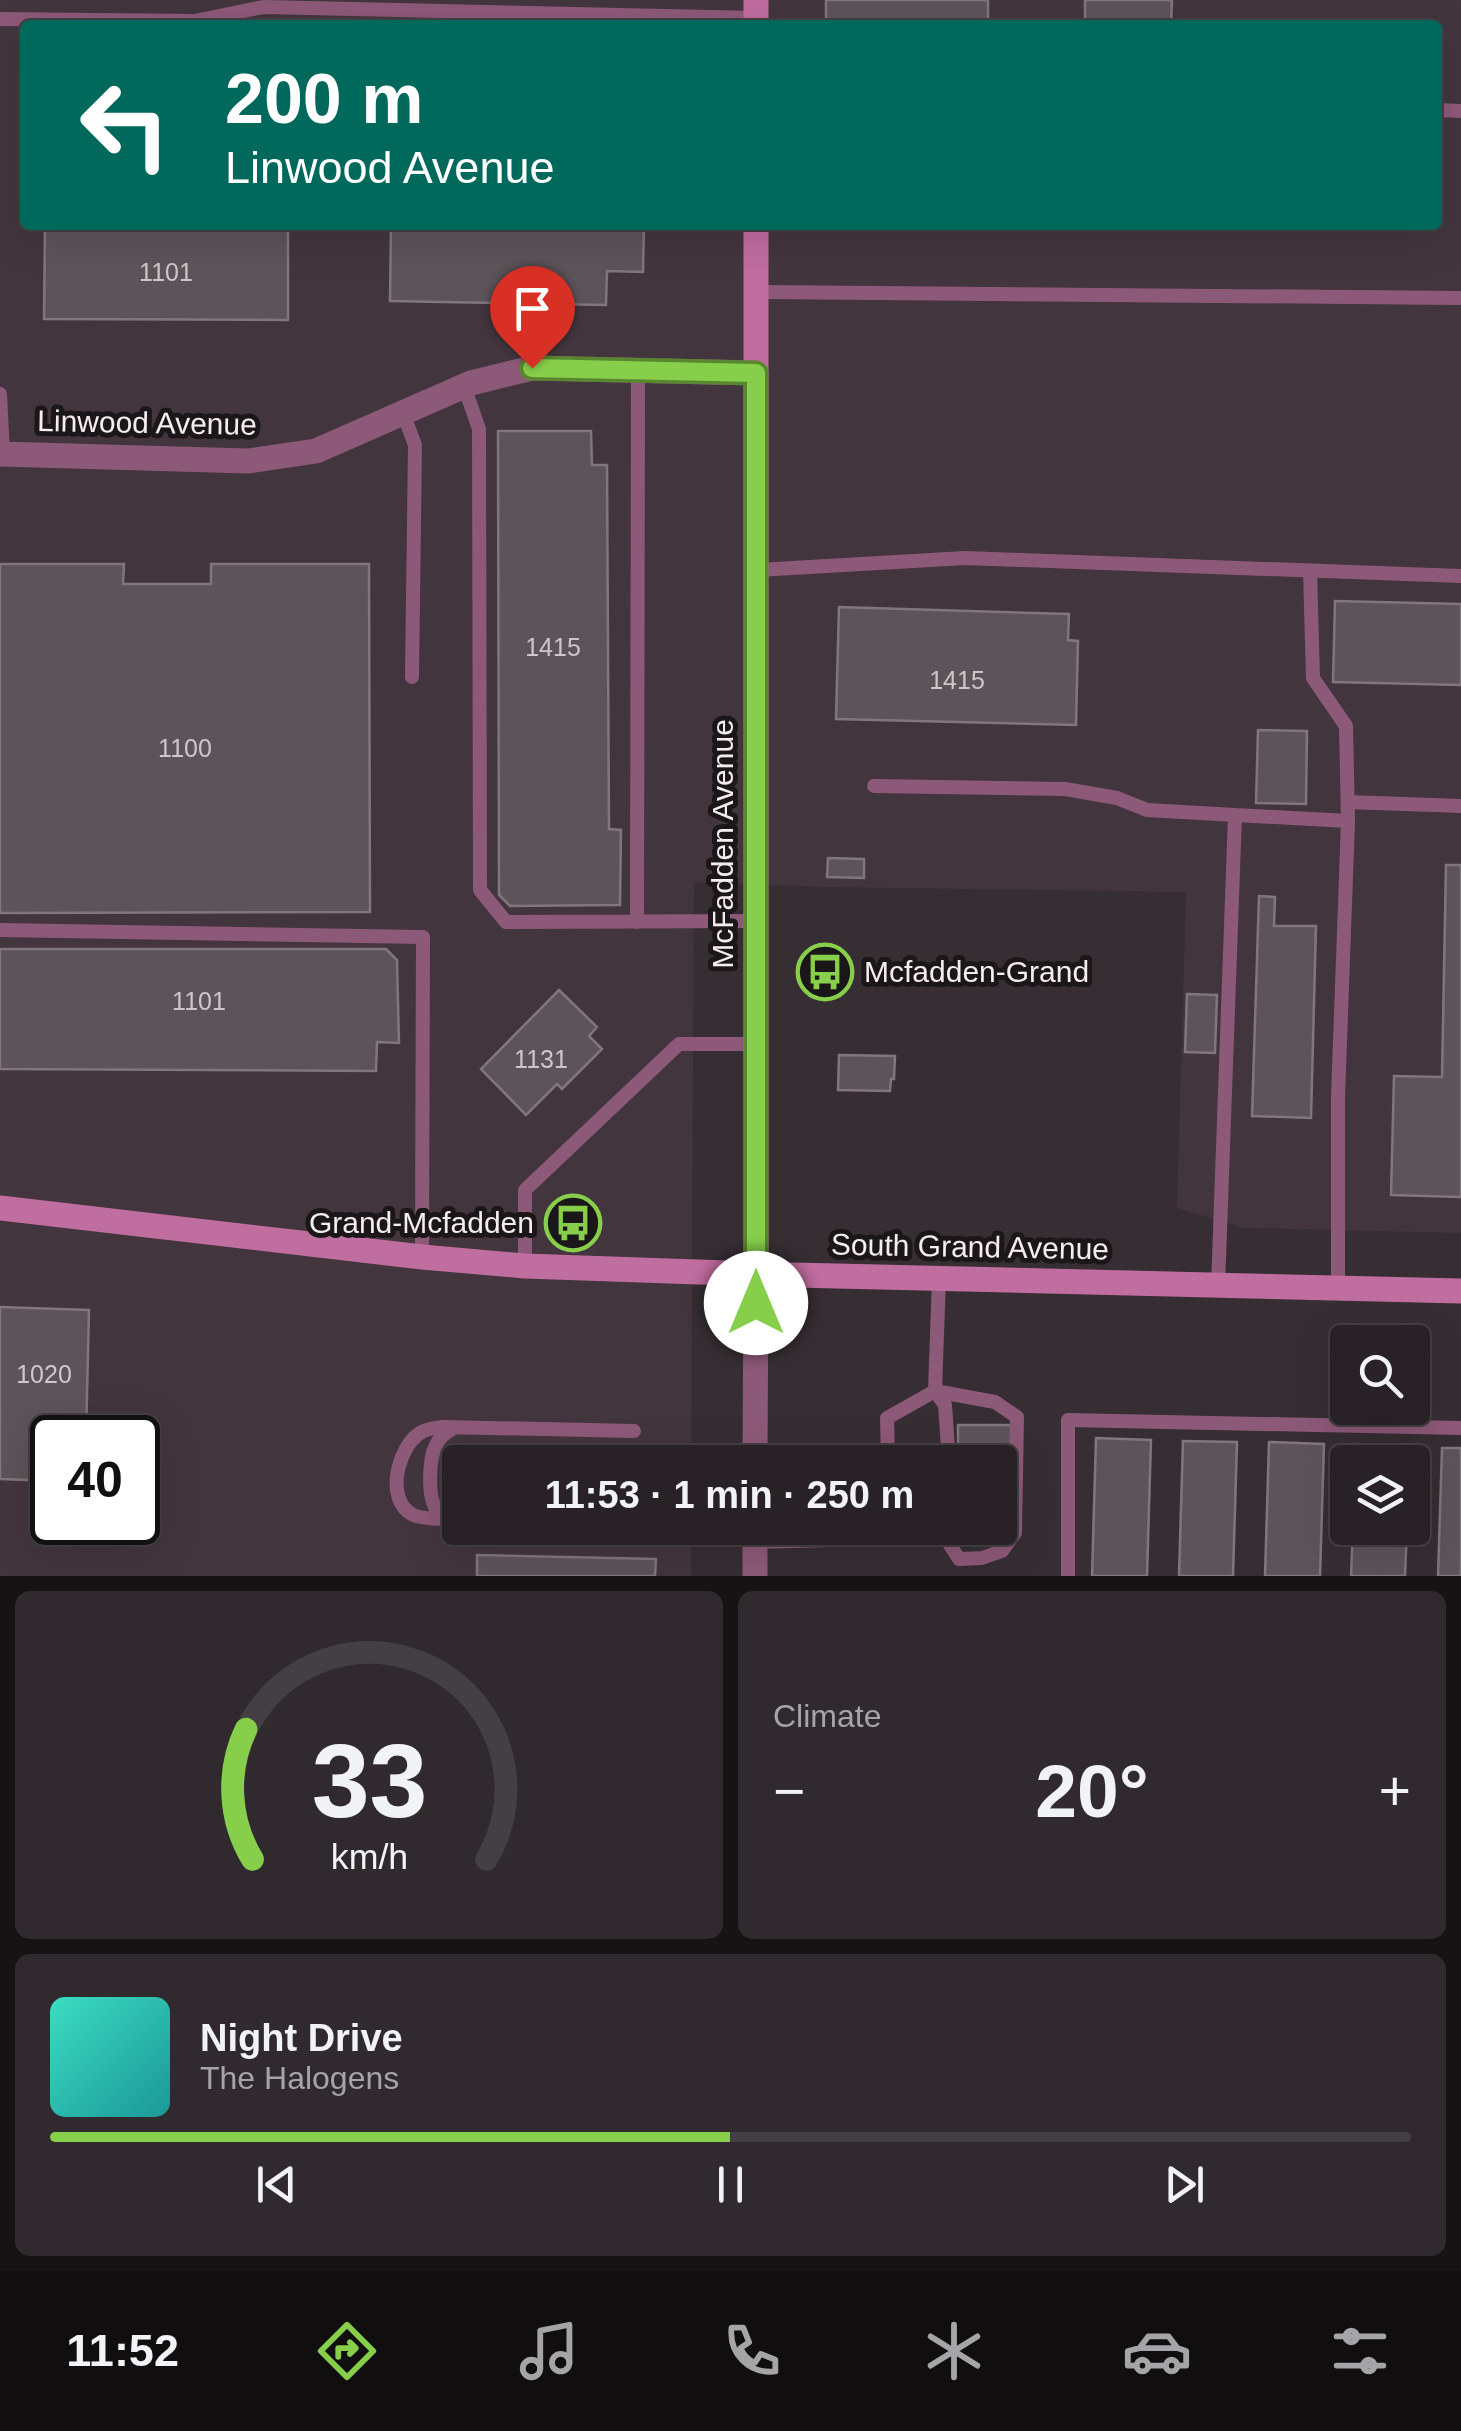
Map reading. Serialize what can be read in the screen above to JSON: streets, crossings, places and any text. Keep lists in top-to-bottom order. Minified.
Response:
{"streets":{"main road":["McFadden Avenue","South Grand Avenue"],"street":["Linwood Avenue"]},"crossings":[["Linwood Avenue","McFadden Avenue"],["McFadden Avenue","South Grand Avenue"]],"places":{"bus stop":["Mcfadden-Grand","Grand-Mcfadden"]},"house_numbers":["1101","1415","1415","1100","1101","1131","1020"],"page":{"turn":["200 m","Linwood Avenue"],"limit":"40","trip":"11:53 · 1 min · 250 m","tile":"Climate","heat":["−","20°","+"],"song":["Night Drive","The Halogens"],"tabs":"11:52","gauge":["33","km/h"]}}
